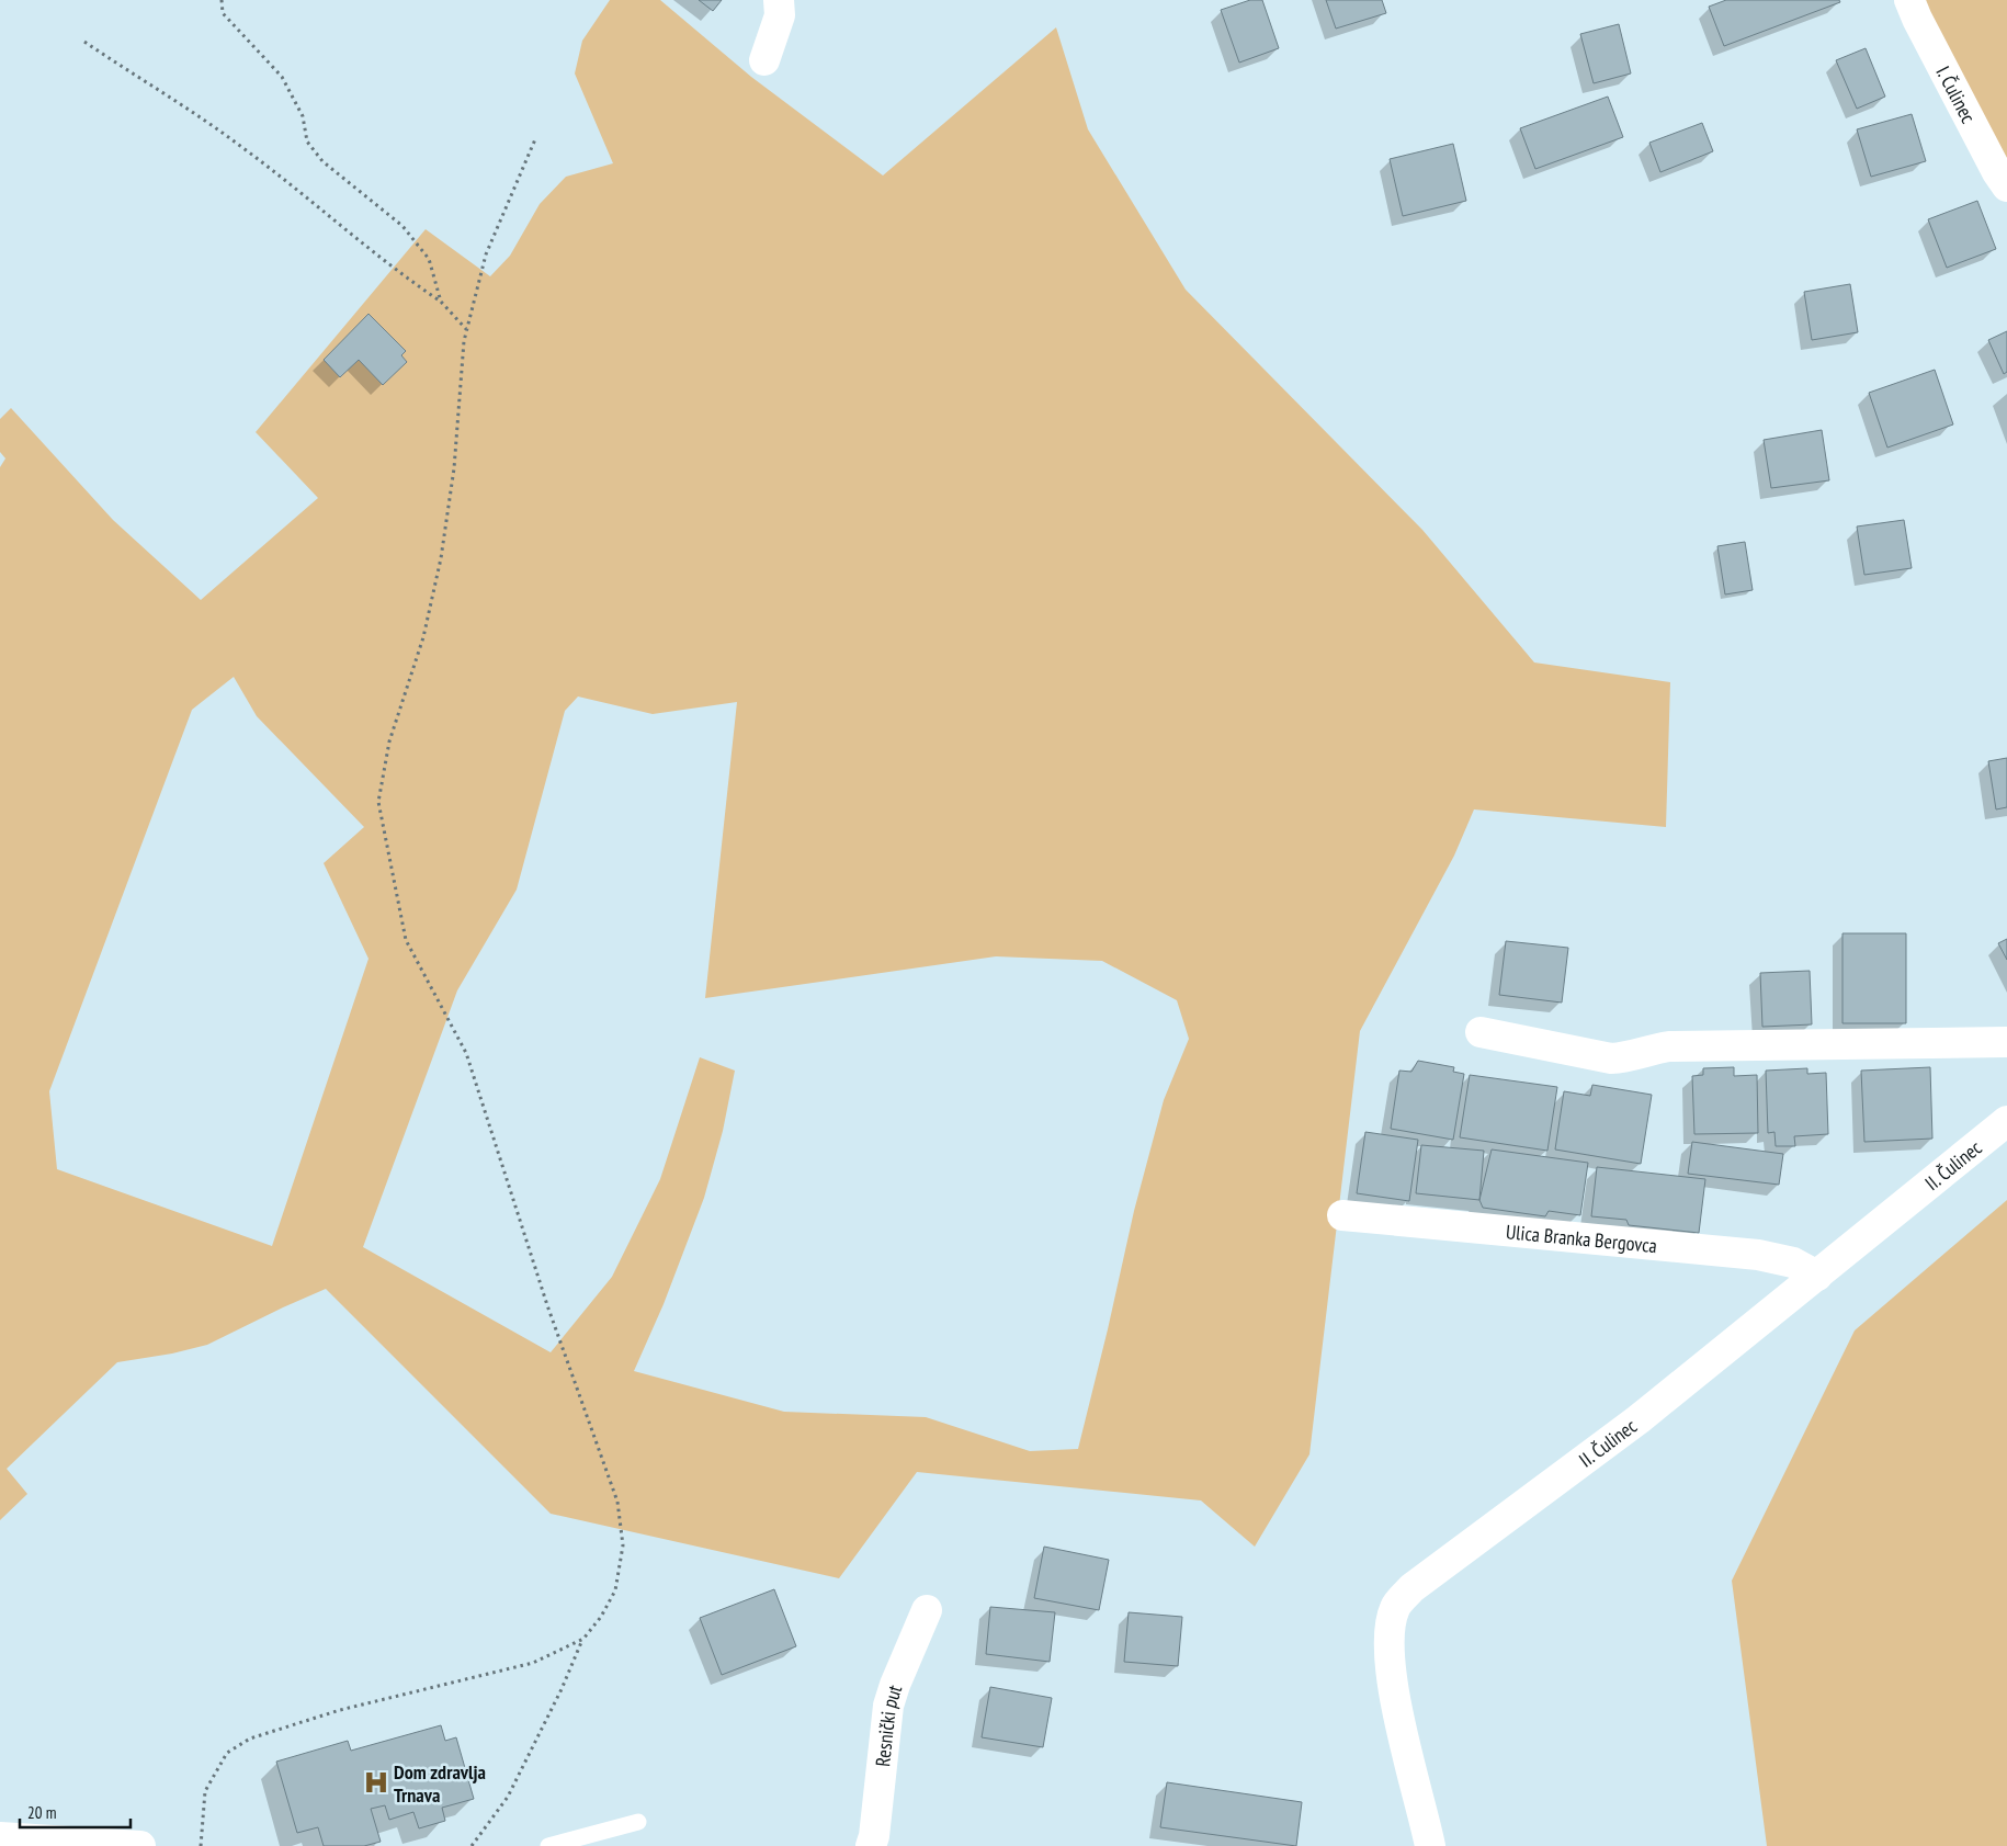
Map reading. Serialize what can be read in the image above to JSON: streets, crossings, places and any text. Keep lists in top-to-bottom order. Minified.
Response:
{"streets":{"street":["I. Čulinec","II. Čulinec","Ulica Branka Bergovca","Resnički put"]},"crossings":[["II. Čulinec","Ulica Branka Bergovca"]],"places":{"hospital":["Dom zdravlja Trnava"]},"scale_bar":"20 m"}
